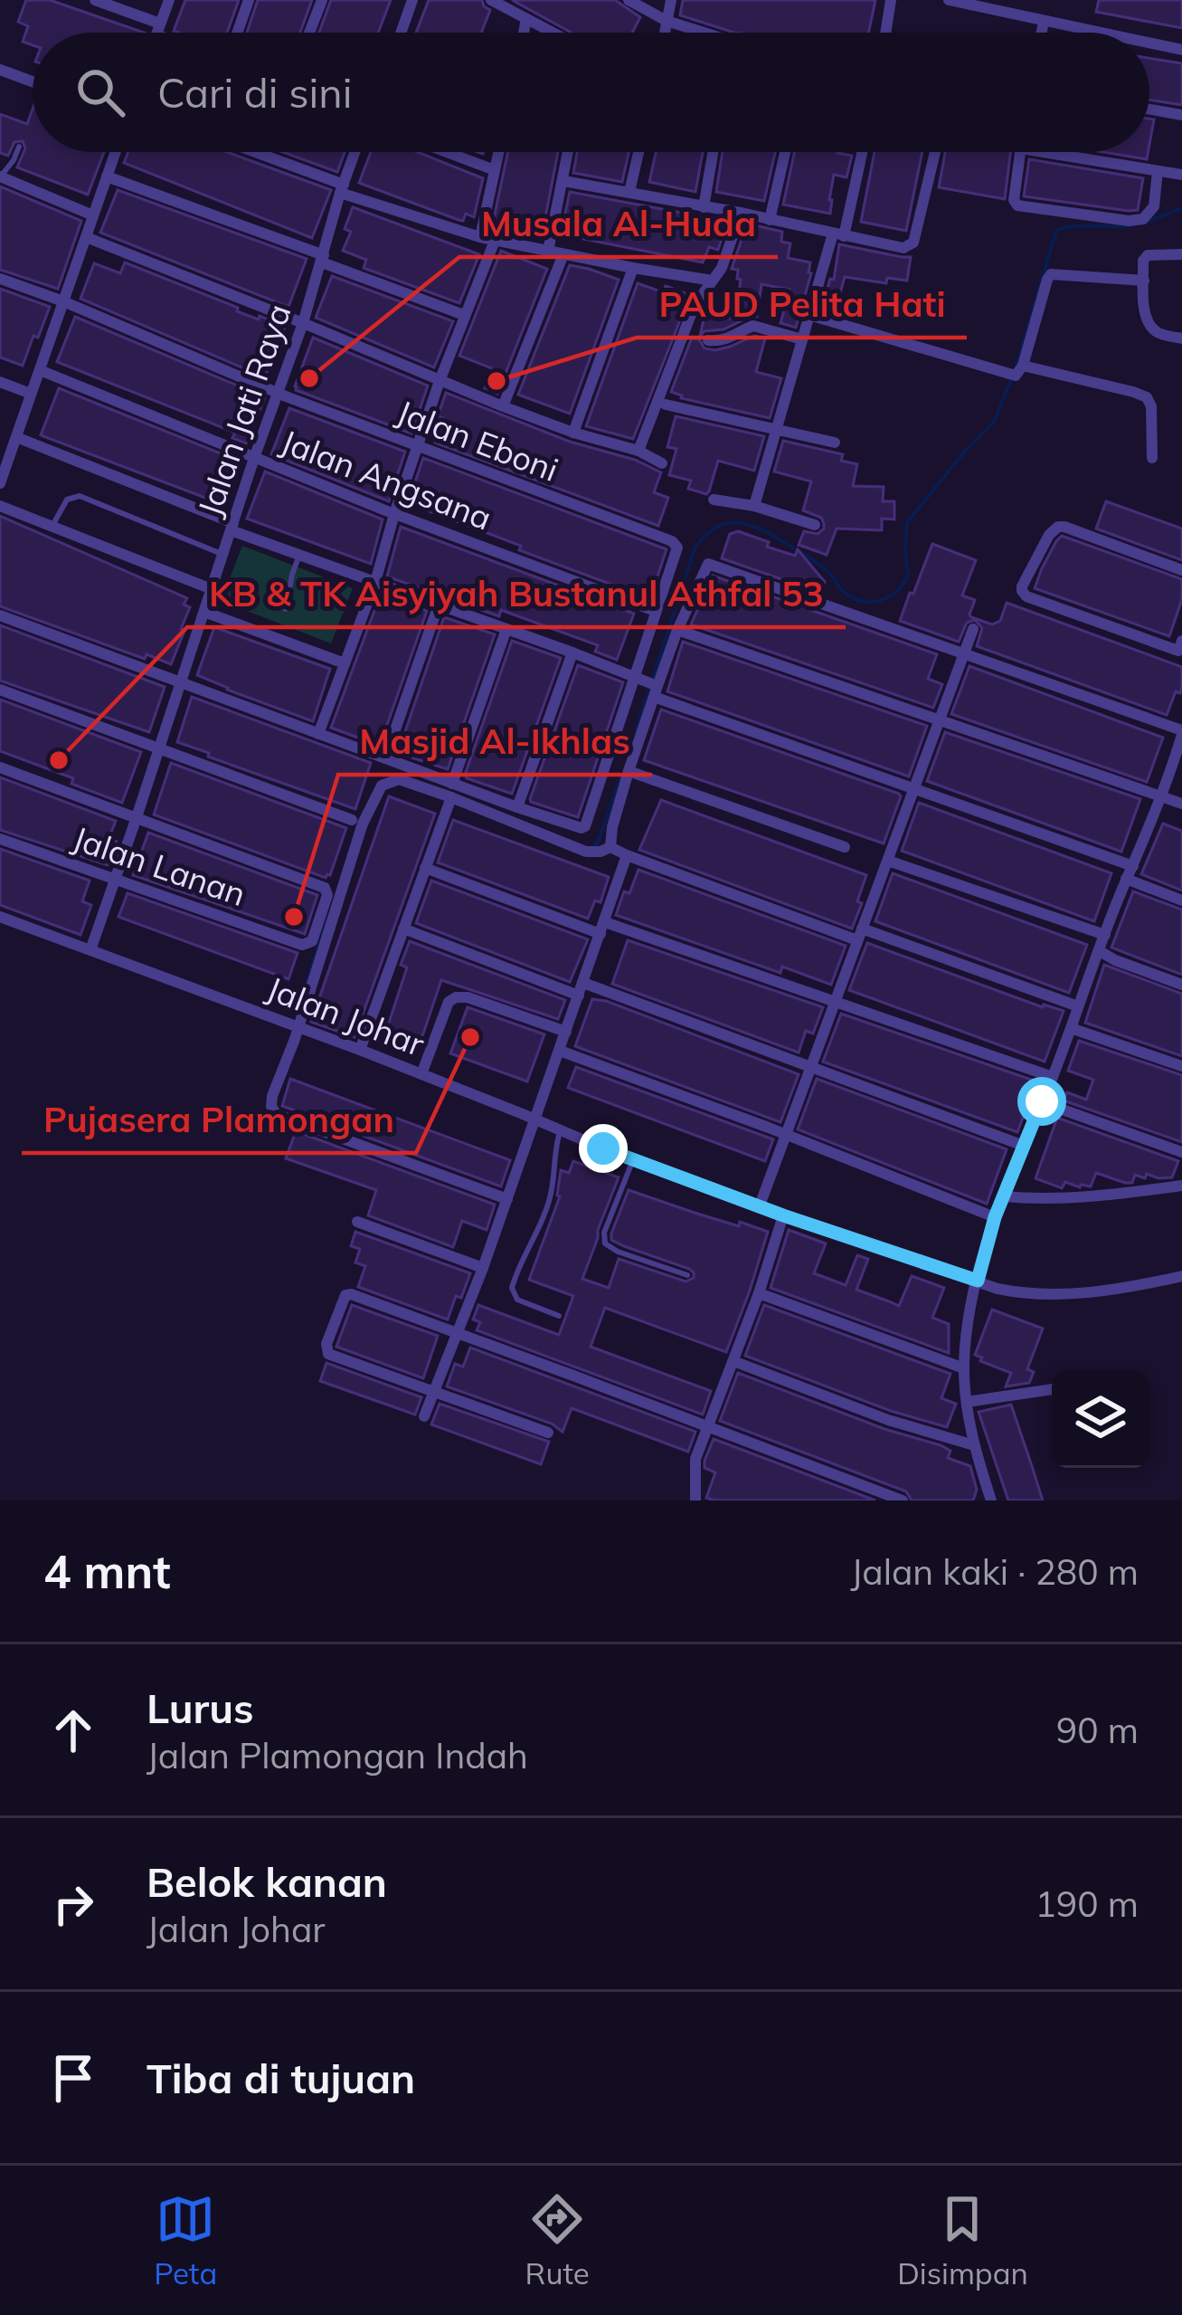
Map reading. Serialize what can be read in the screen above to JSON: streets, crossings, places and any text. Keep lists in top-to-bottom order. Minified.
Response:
{"streets":{"street":["Jalan Jati Raya","Jalan Eboni","Jalan Angsana","Jalan Lanan","Jalan Johar"]},"crossings":[["Jalan Jati Raya","Jalan Eboni"],["Jalan Jati Raya","Jalan Angsana"],["Jalan Jati Raya","Jalan Lanan"],["Jalan Jati Raya","Jalan Johar"],["Jalan Eboni","Jalan Angsana"]],"places":["Musala Al-Huda","PAUD Pelita Hati","KB & TK Aisyiyah Bustanul Athfal 53","Masjid Al-Ikhlas","Pujasera Plamongan"],"page":{"search":"Cari di sini","heading":["4 mnt","Jalan kaki · 280 m"],"list":[["Lurus","Jalan Plamongan Indah","90 m"],["Belok kanan","Jalan Johar","190 m"],"Tiba di tujuan"],"nav":["Peta","Rute","Disimpan"]}}
